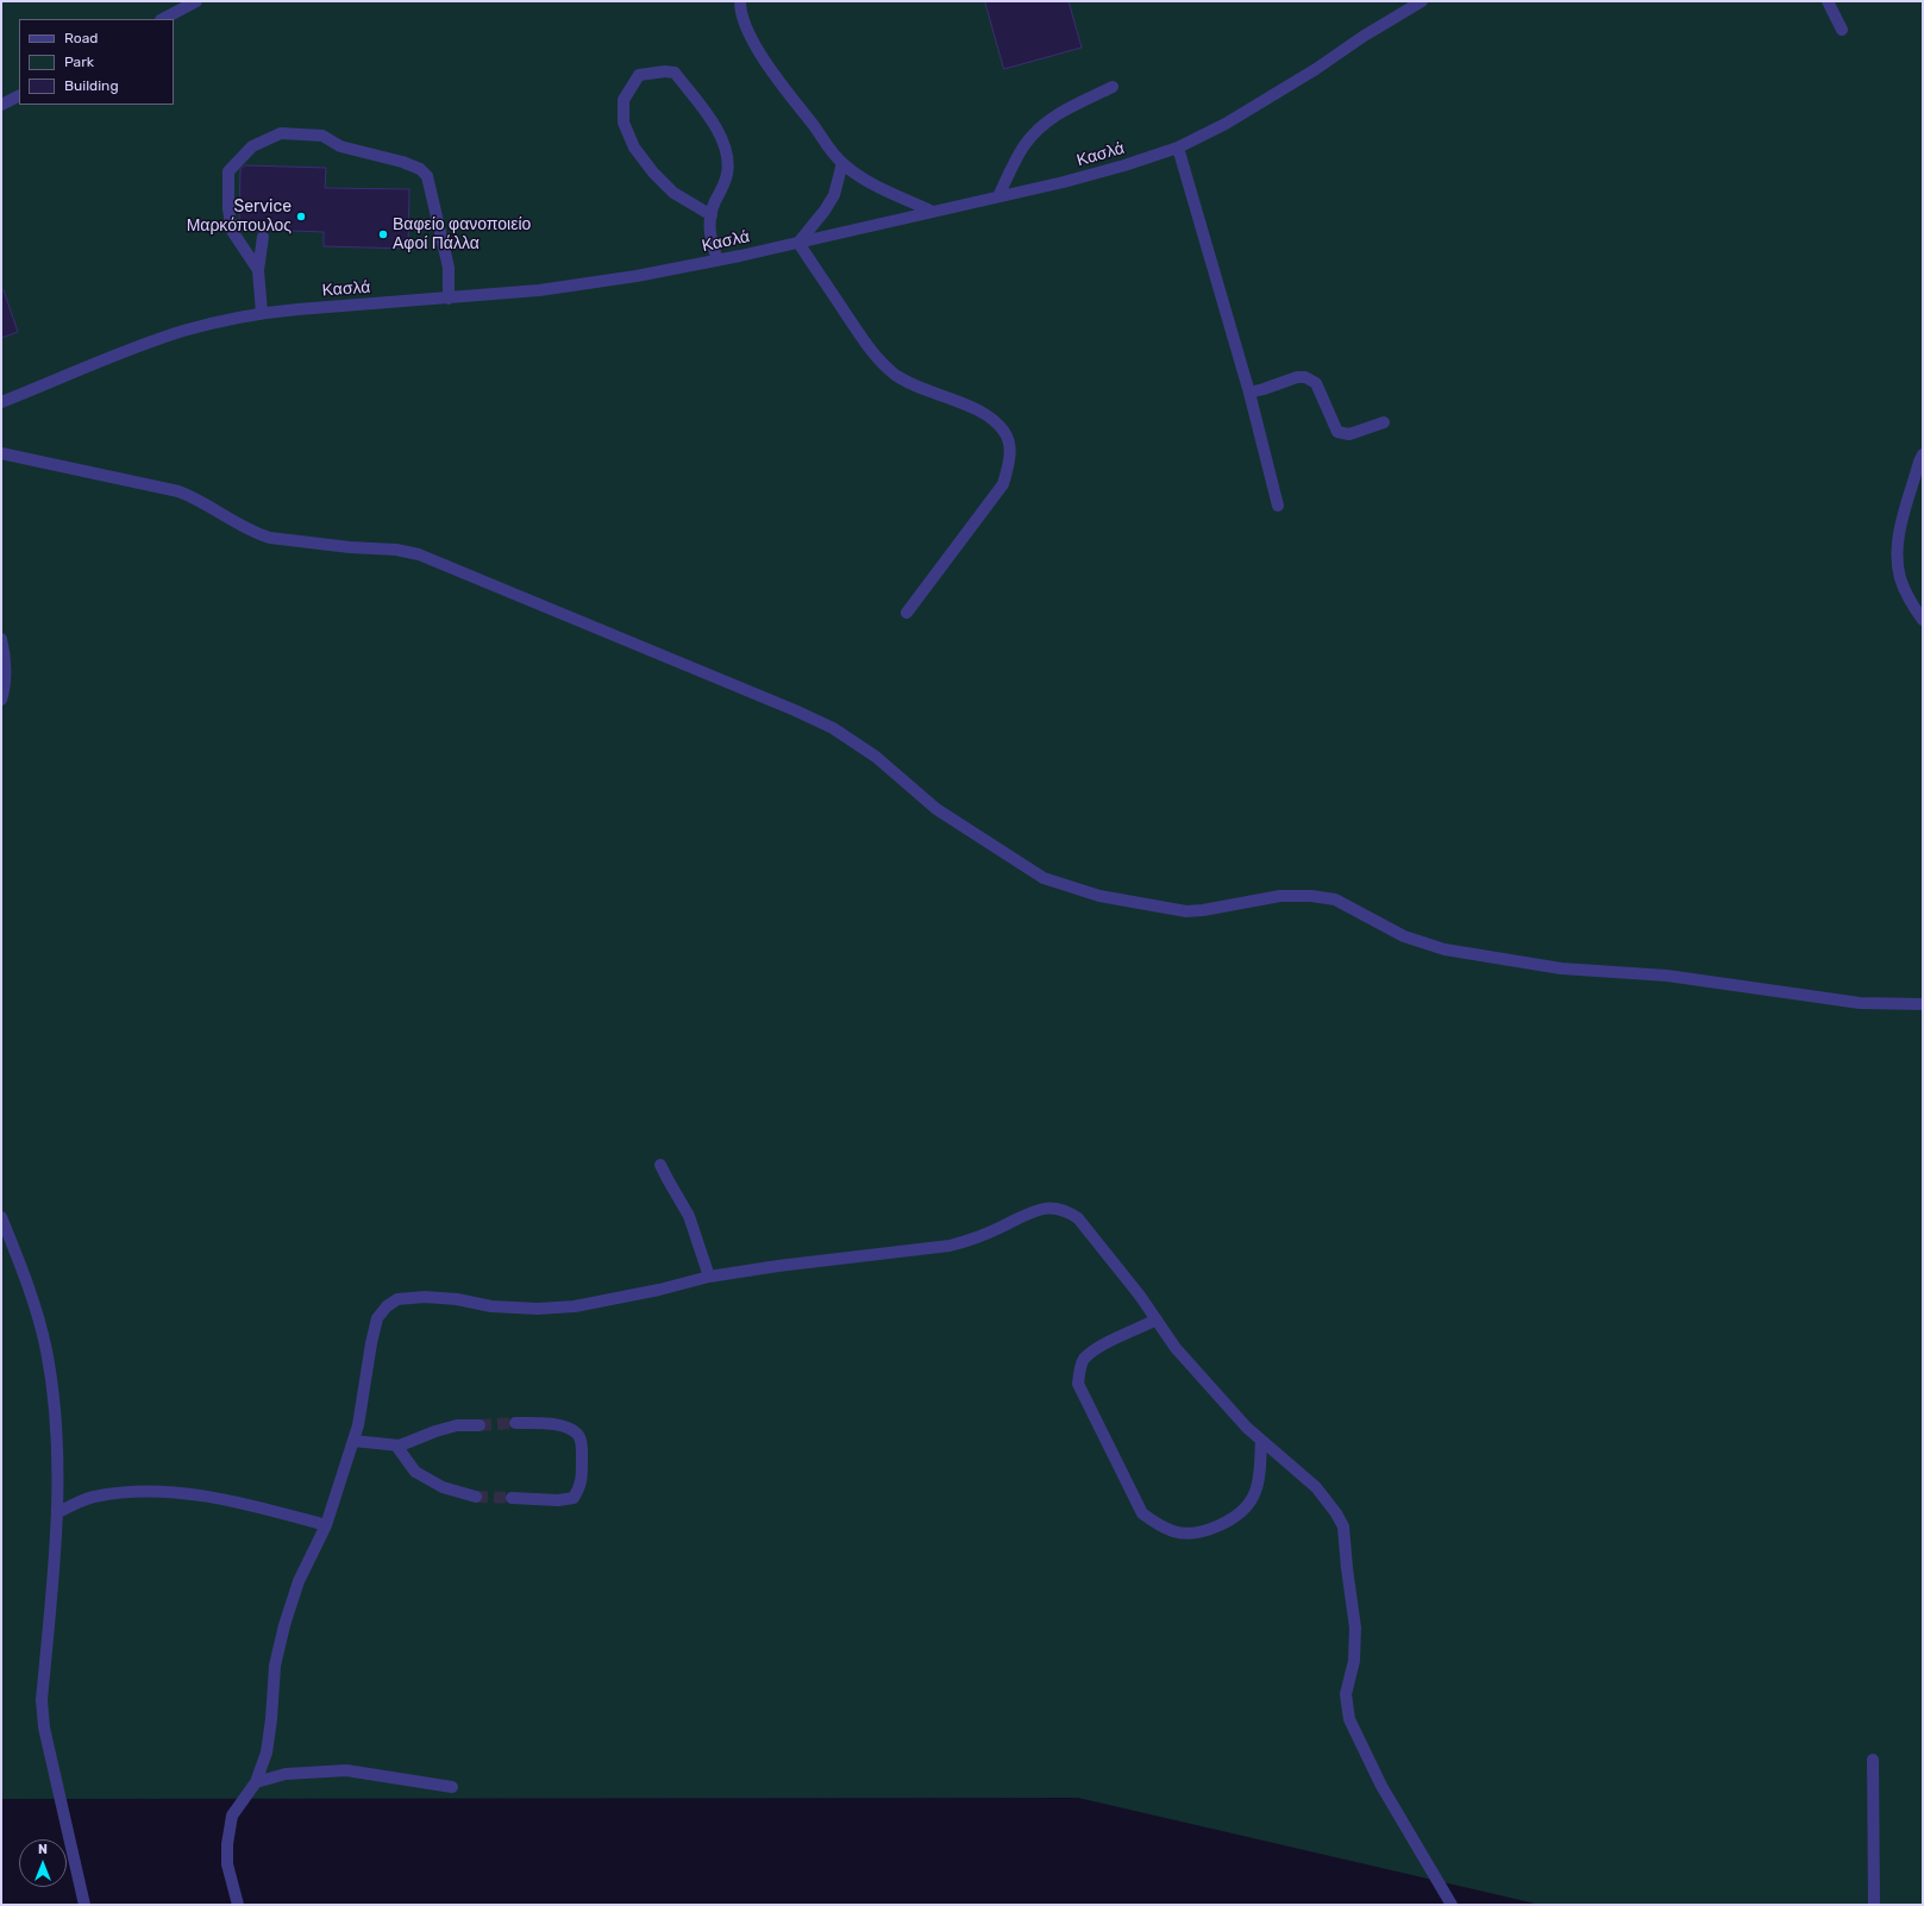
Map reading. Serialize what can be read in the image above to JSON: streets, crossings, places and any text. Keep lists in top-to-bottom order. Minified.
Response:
{"streets":{"street":["Κασλά"]},"places":["Service Μαρκόπουλος","Βαφείο φανοποιείο Αφοί Πάλλα"],"legend":["Road","Park","Building"],"north":"top"}
